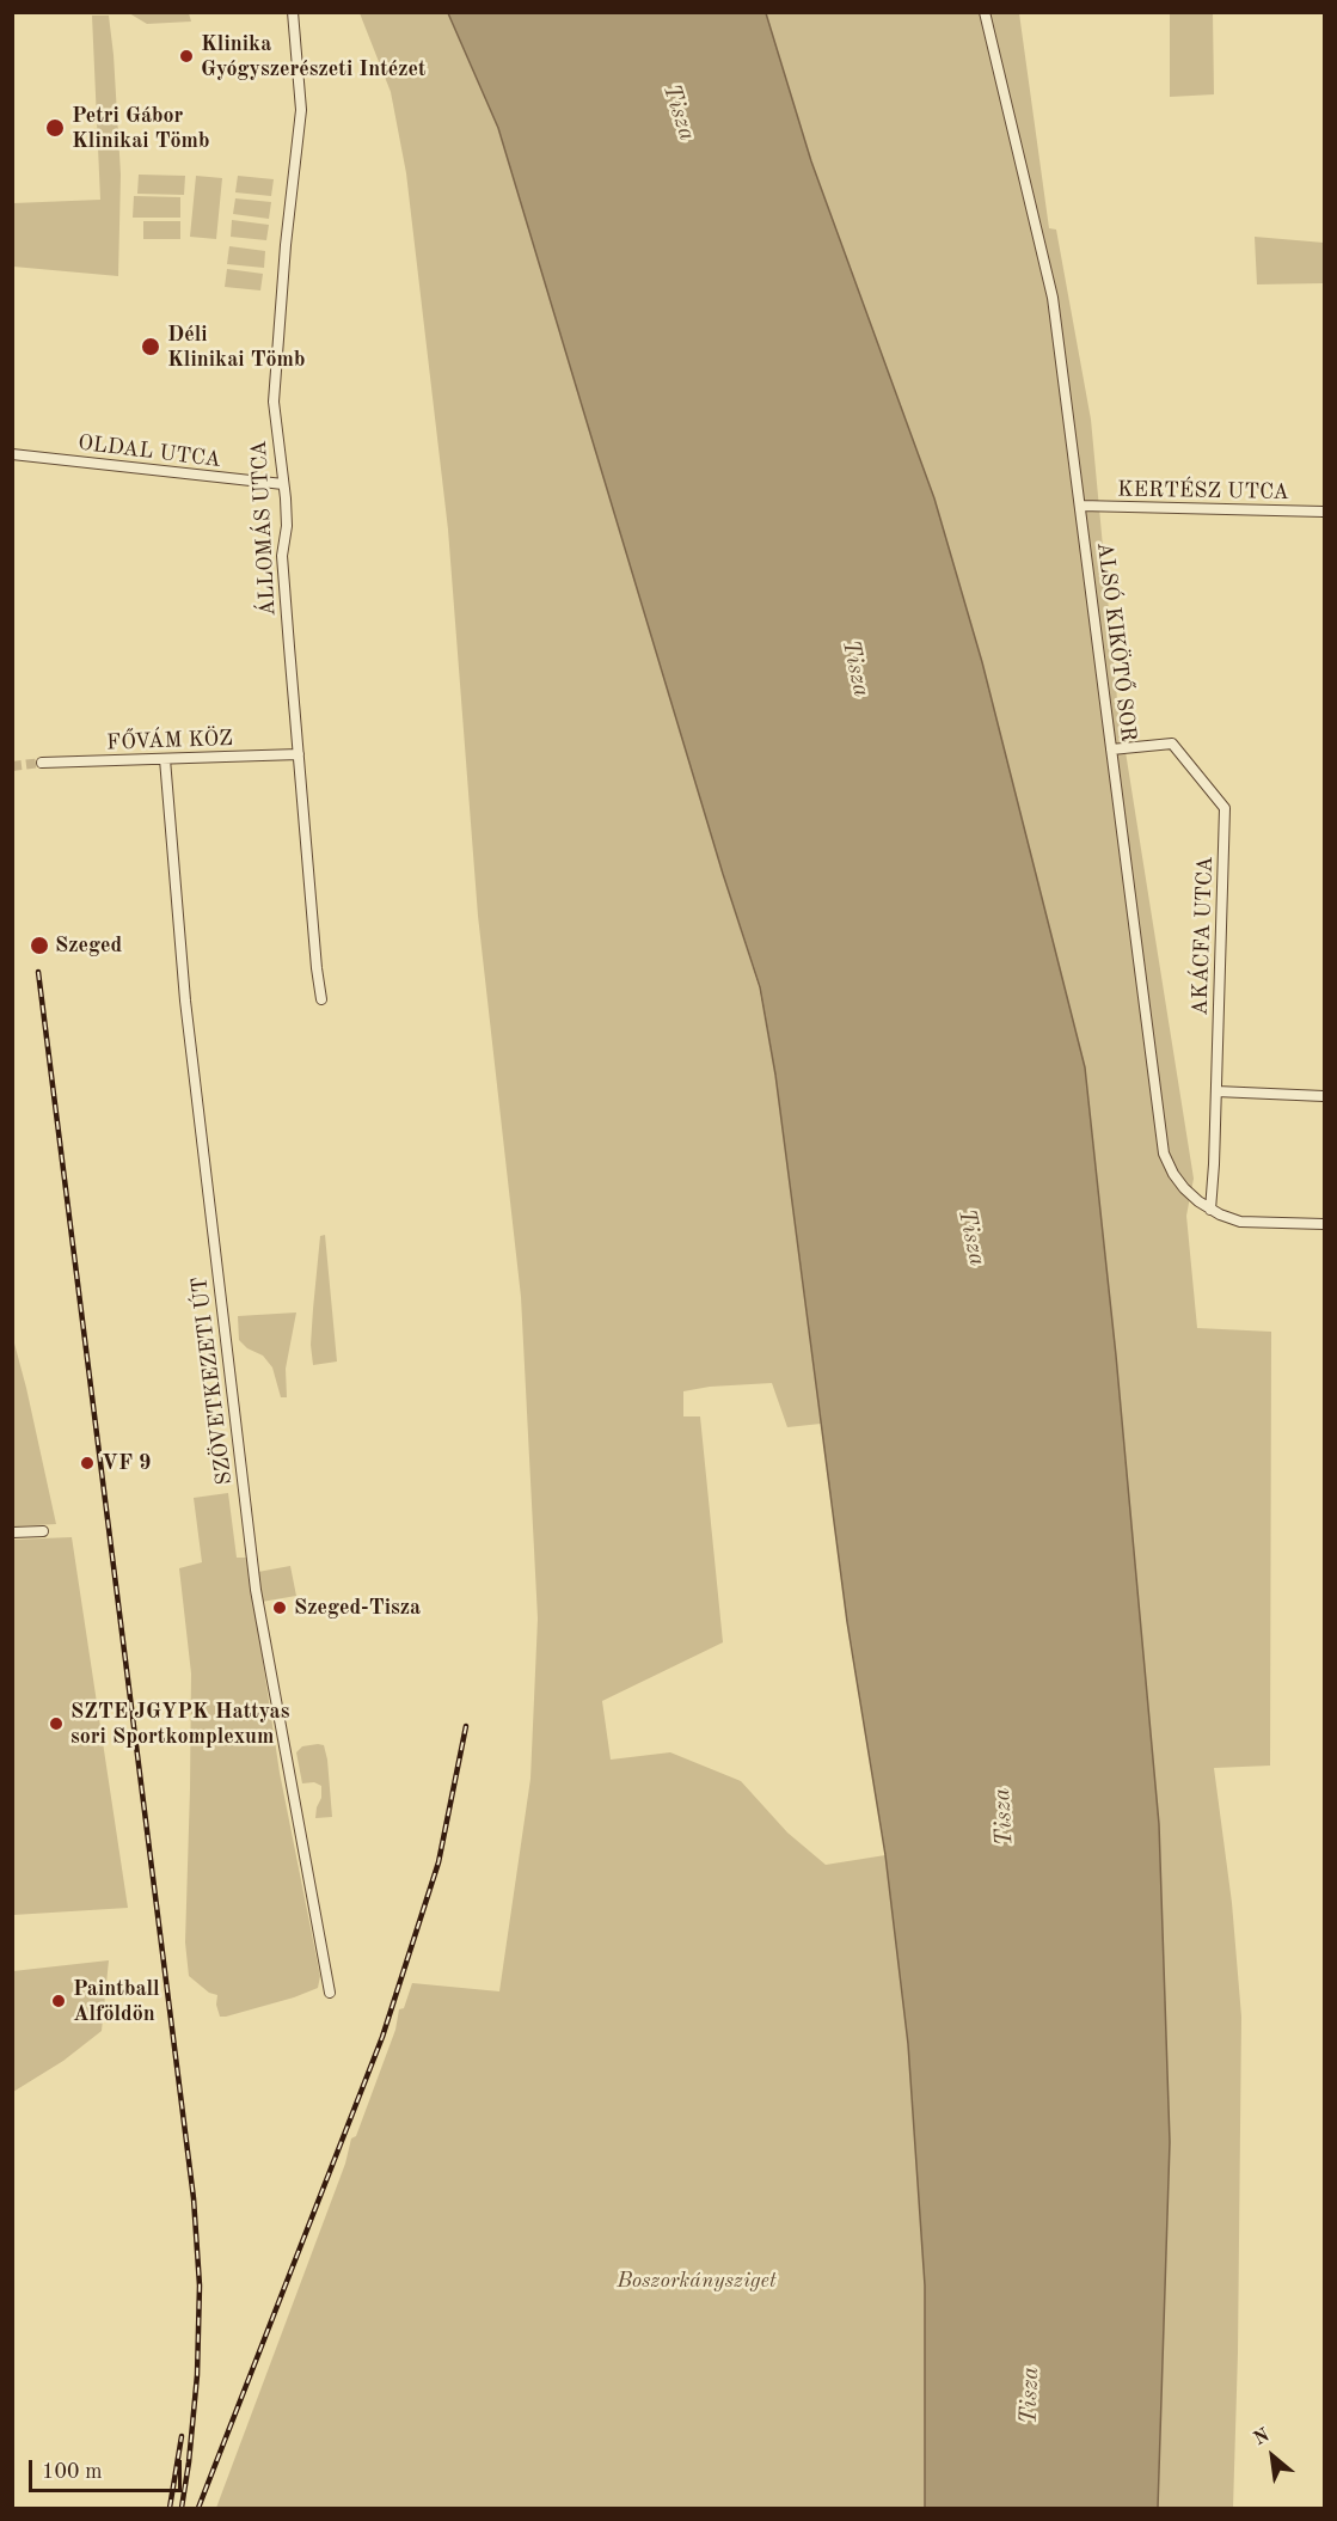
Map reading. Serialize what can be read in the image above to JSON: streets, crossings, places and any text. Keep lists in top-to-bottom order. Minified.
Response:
{"streets":{"street":["OLDAL UTCA","KERTÉSZ UTCA","ÁLLOMÁS UTCA","ALSÓ KIKÖTŐ SOR","FŐVÁM KÖZ","AKÁCFA UTCA","SZÖVETKEZETI ÚT"]},"crossings":[["OLDAL UTCA","ÁLLOMÁS UTCA"],["KERTÉSZ UTCA","ALSÓ KIKÖTŐ SOR"],["ÁLLOMÁS UTCA","FŐVÁM KÖZ"],["ALSÓ KIKÖTŐ SOR","AKÁCFA UTCA"],["FŐVÁM KÖZ","SZÖVETKEZETI ÚT"]],"water":["Tisza"],"parks":["Boszorkánysziget"],"places":["Klinika Gyógyszerészeti Intézet","Petri Gábor Klinikai Tömb","Déli Klinikai Tömb","Szeged","VF 9","Szeged-Tisza","SZTE JGYPK Hattyas sori Sportkomplexum","Paintball Alföldön"],"scale_bar":"100 m","north":"top left"}
